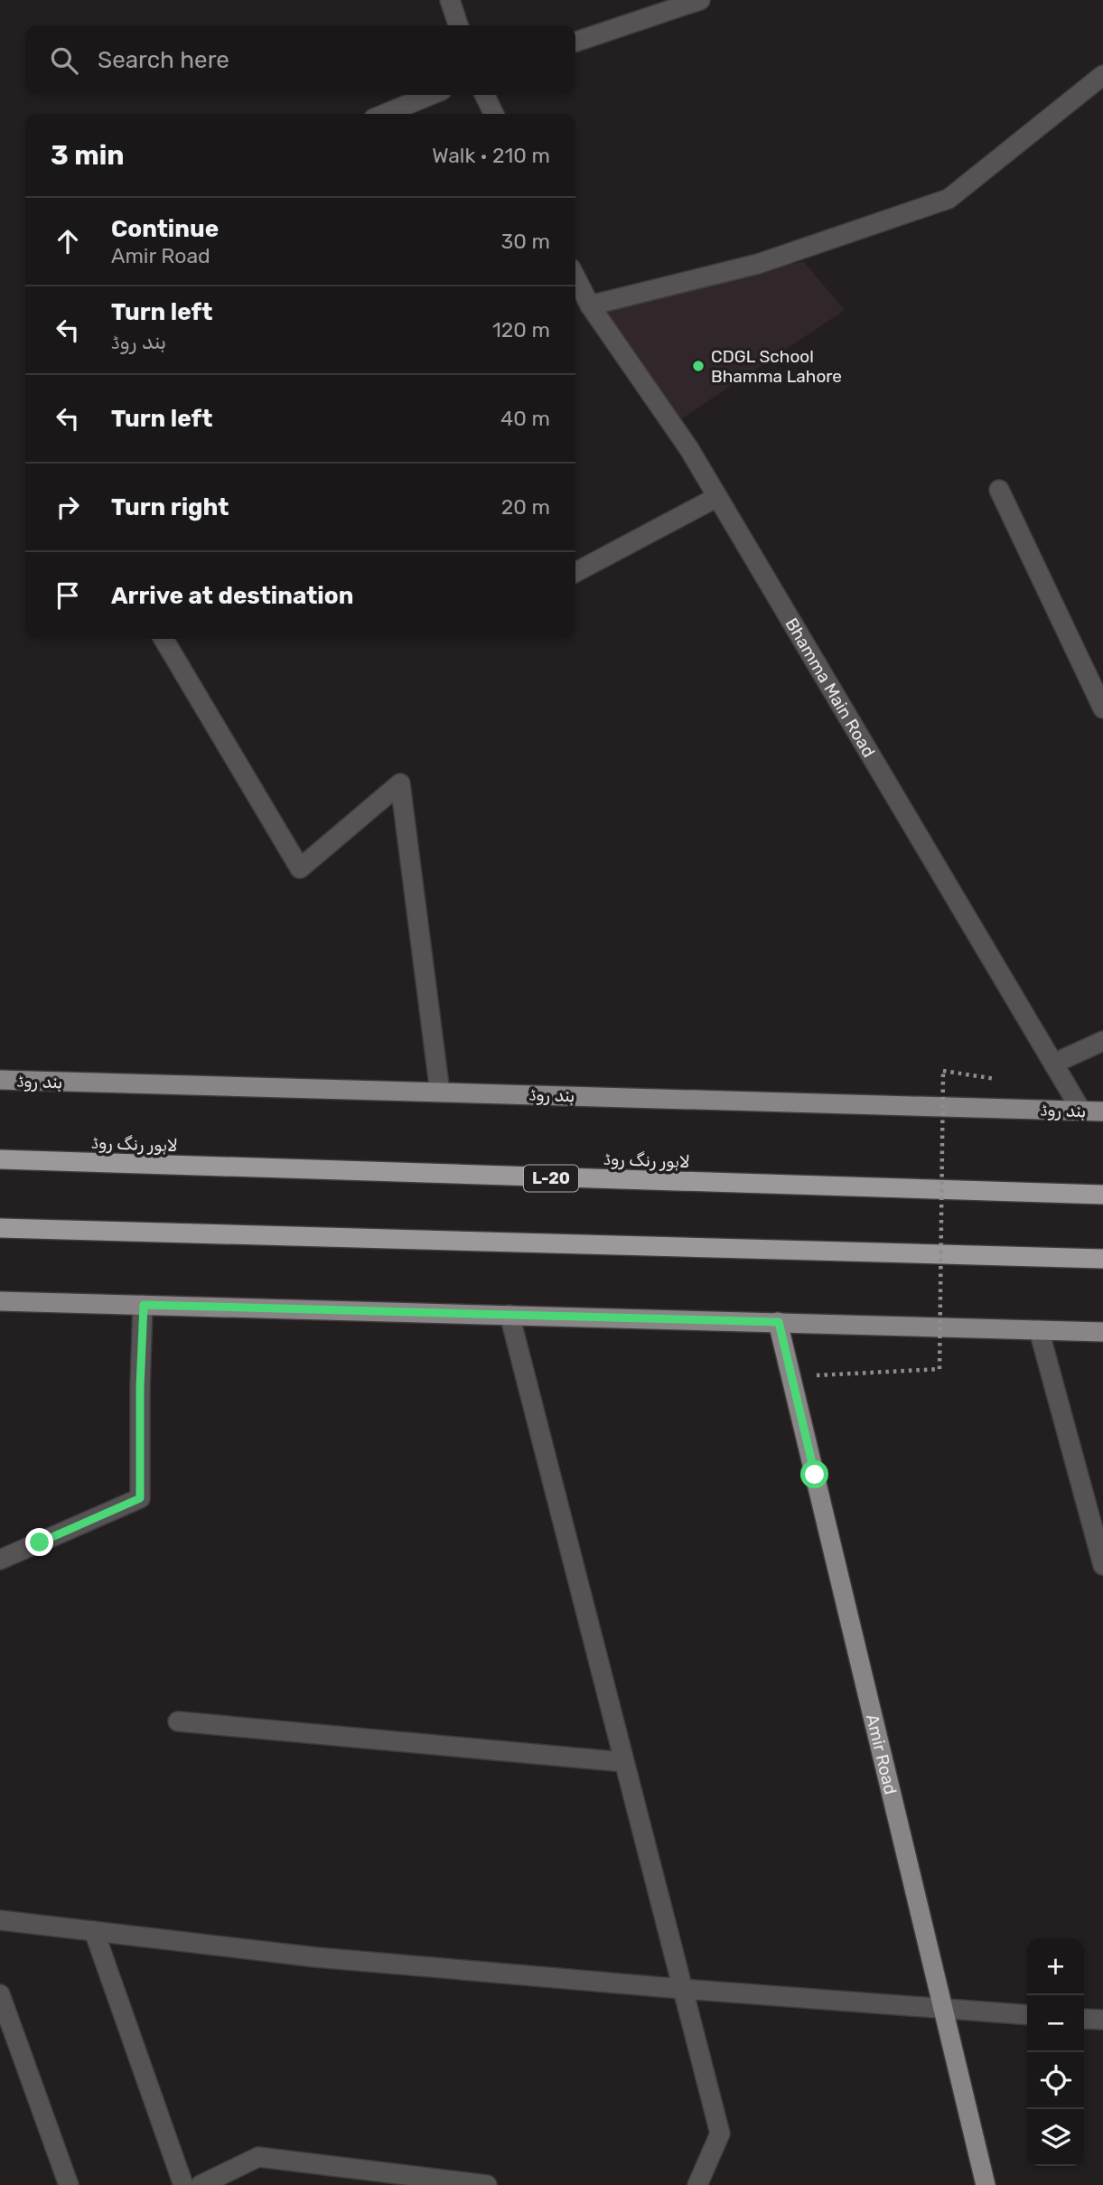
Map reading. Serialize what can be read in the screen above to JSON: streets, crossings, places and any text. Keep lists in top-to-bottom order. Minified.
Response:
{"streets":{"highway":["لاہور رنگ روڈ","L-20"],"main road":["بند روڈ","Amir Road"],"street":["Bhamma Main Road"]},"crossings":[["Bhamma Main Road","بند روڈ"]],"places":["CDGL School Bhamma Lahore"],"page":{"search":"Search here","heading":["3 min","Walk · 210 m"],"list":[["Continue","Amir Road","30 m"],["Turn left","بند روڈ","120 m"],["Turn left","40 m"],["Turn right","20 m"],"Arrive at destination"],"map_buttons":["+","−"]}}
